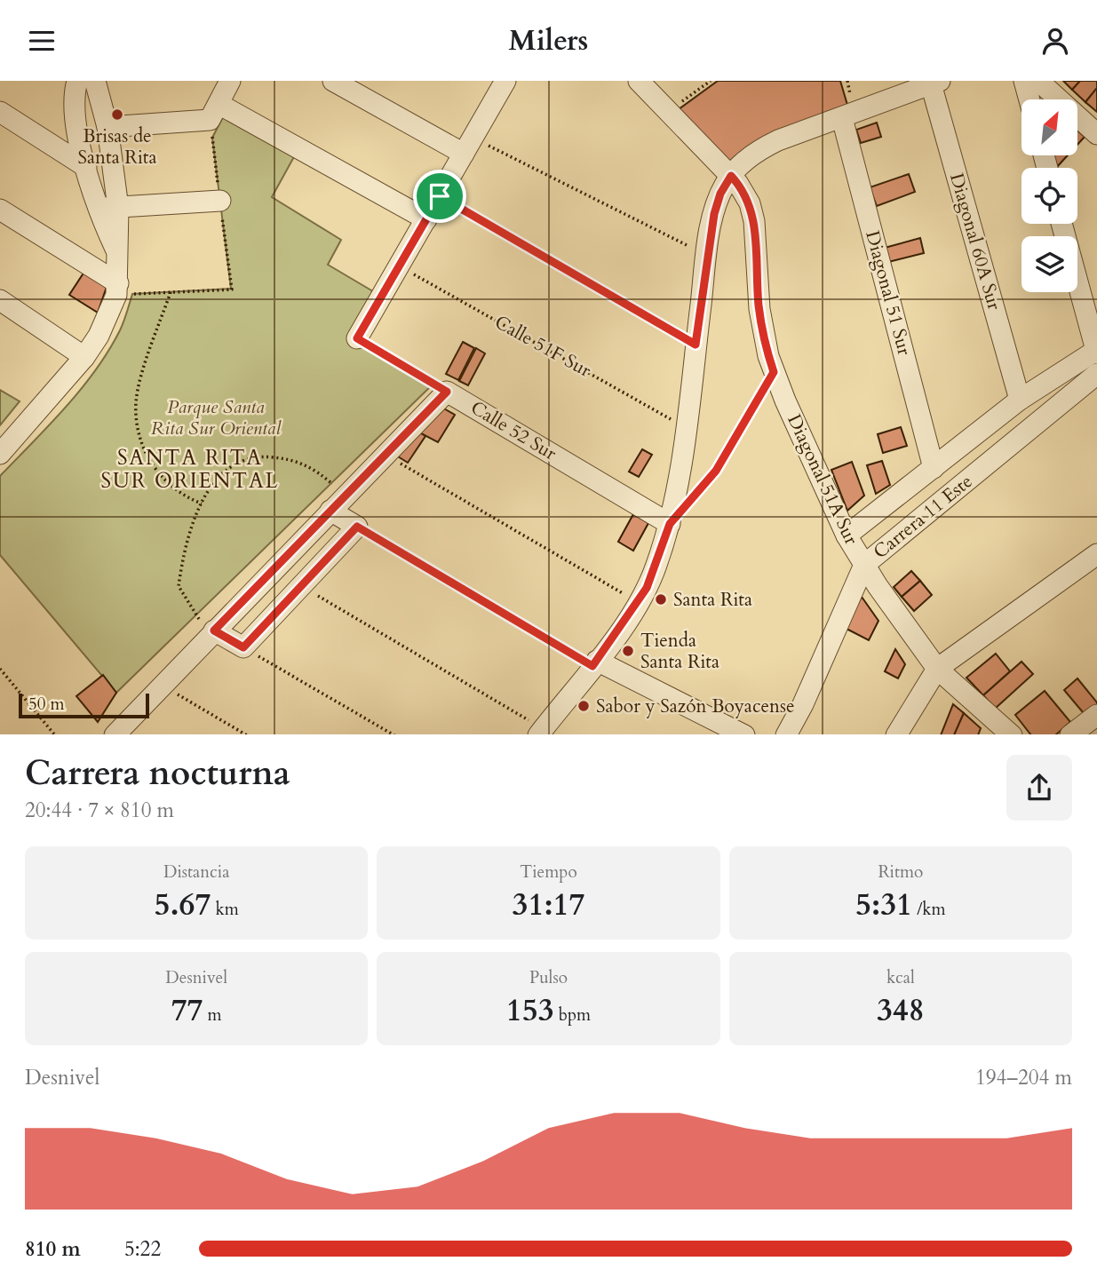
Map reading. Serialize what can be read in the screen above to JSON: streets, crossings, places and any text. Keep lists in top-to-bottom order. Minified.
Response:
{"streets":{"street":["Diagonal 60A Sur","Diagonal 51 Sur","Calle 52 Sur","Diagonal 51A Sur","Carrera 11 Este"],"path":["Calle 51F Sur"]},"crossings":[["Diagonal 51A Sur","Carrera 11 Este"]],"districts":["SANTA RITA SUR ORIENTAL"],"parks":["Parque Santa Rita Sur Oriental"],"places":["Brisas de Santa Rita","Santa Rita","Tienda Santa Rita","Sabor y Sazón Boyacense"],"scale_bar":"50 m","north":"top right","page":{"header":"Milers","scale":"50 m","heading":["Carrera nocturna","20:44 · 7 × 810 m"],"stats":[["Distancia","5.67 km"],["Tiempo","31:17"],["Ritmo","5:31 /km"],["Desnivel","77 m"],["Pulso","153 bpm"],["kcal","348"]],"chart":["Desnivel","194–204 m"],"list":[{"name":"810 m","note":"5:22"}]}}
